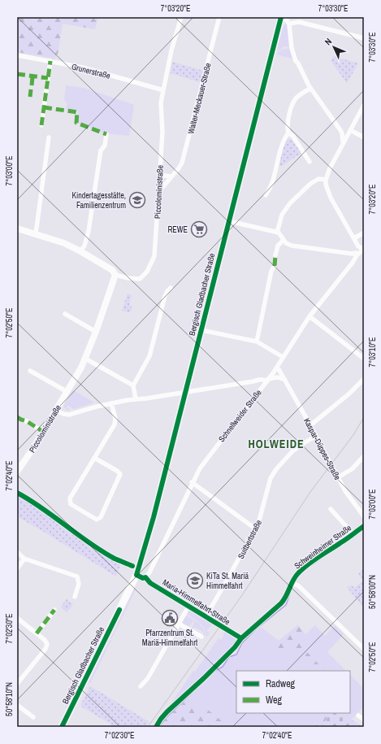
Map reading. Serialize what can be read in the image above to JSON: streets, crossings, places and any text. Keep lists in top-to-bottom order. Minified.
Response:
{"streets":{"main road":["Bergisch Gladbacher Straße"],"street":["Grunerstraße","Walter-Meckauer-Straße","Piccoloministraße","Schnellweider Straße","Kaspar-Düppes-Straße","Suitbertstraße","Schweinheimer Straße","Maria-Himmelfahrt-Straße"]},"crossings":[["Grunerstraße","Piccoloministraße"],["Walter-Meckauer-Straße","Piccoloministraße"],["Schnellweider Straße","Kaspar-Düppes-Straße"],["Schnellweider Straße","Maria-Himmelfahrt-Straße"],["Kaspar-Düppes-Straße","Suitbertstraße"],["Suitbertstraße","Maria-Himmelfahrt-Straße"],["Schweinheimer Straße","Maria-Himmelfahrt-Straße"]],"districts":["HOLWEIDE"],"places":{"school or university":["Kindertagesstätte, Familienzentrum","KiTa St. Mariä Himmelfahrt"],"supermarket":["REWE"],"public building":["Pfarrzentrum St. Mariä-Himmelfahrt"]},"legend":["Radweg","Weg"],"north":"top left","coordinates":["7°03'20\"E","7°03'30\"E","7°03'00\"E","7°02'50\"E","7°03'10\"E","7°02'40\"E","50°58'00\"N","7°02'30\"E","50°58'10\"N"]}
